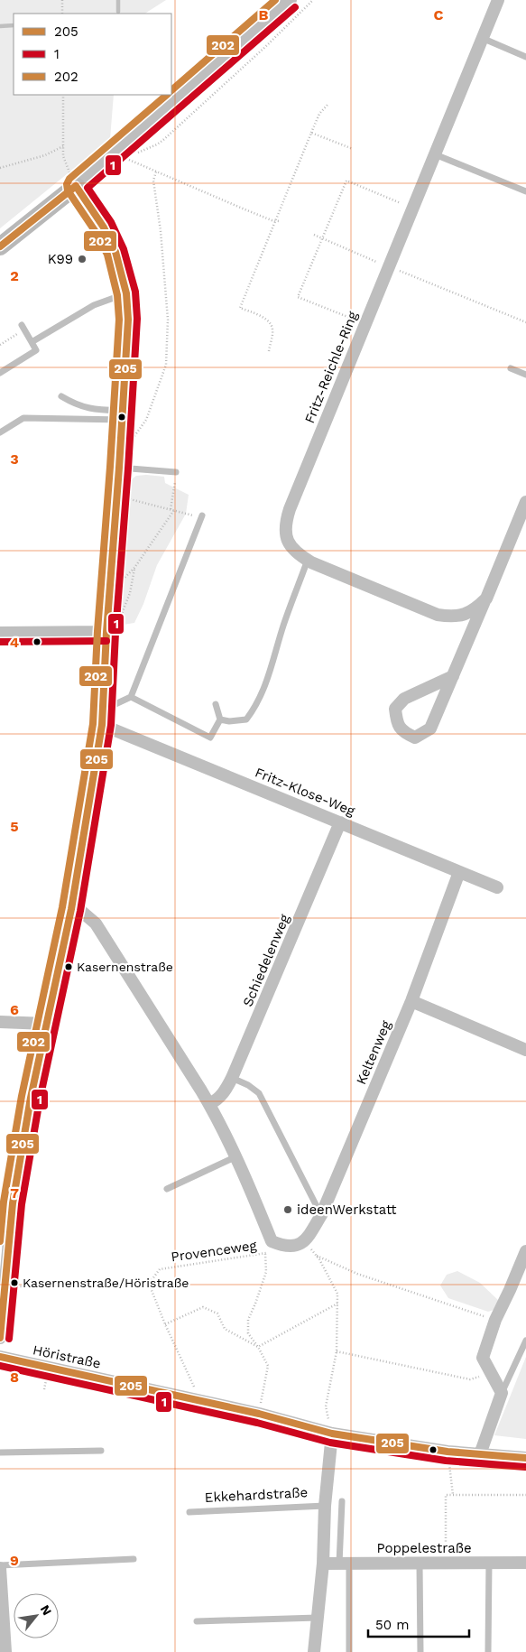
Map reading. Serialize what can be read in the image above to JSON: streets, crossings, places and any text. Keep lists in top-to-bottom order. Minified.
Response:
{"streets":{"street":["Fritz-Reichle-Ring","Fritz-Klose-Weg","Schiedelenweg","Keltenweg","Höristraße","Ekkehardstraße","Poppelestraße"],"path":["Provenceweg"]},"crossings":[["Fritz-Klose-Weg","Schiedelenweg"],["Fritz-Klose-Weg","Keltenweg"],["Höristraße","Ekkehardstraße"],["Ekkehardstraße","Poppelestraße"]],"places":["K99","Kasernenstraße","ideenWerkstatt","Kasernenstraße/Höristraße"],"lines":["transit line 202","transit line 1","transit line 205"],"legend":["205","1","202"],"scale_bar":"50 m","north":"top right","grid":{"columns":["B","C"],"rows":["2","3","4","5","6","7","8","9"]}}
